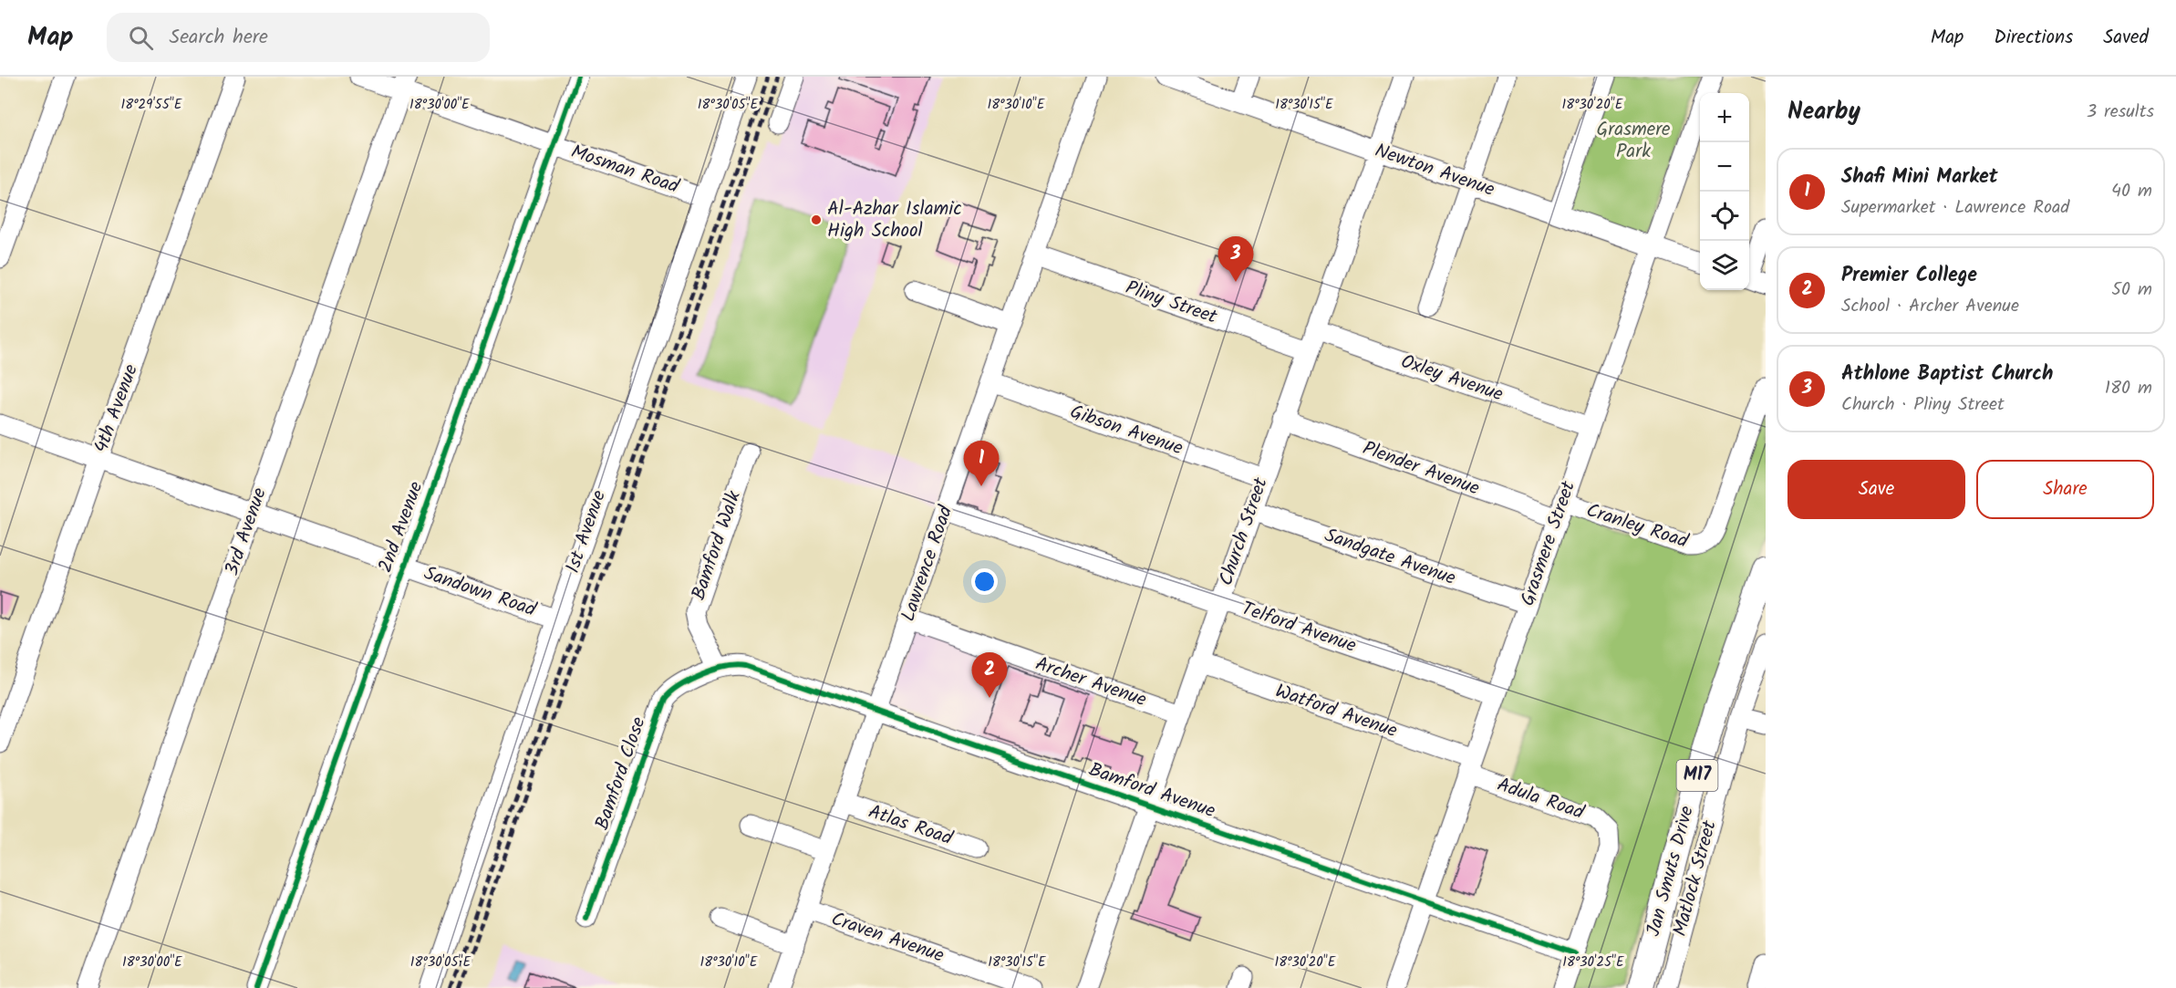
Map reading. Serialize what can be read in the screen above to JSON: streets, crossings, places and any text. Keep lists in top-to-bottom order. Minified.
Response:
{"streets":{"main road":["M17","Jan Smuts Drive"],"street":["Mosman Road","Newton Avenue","Pliny Street","Oxley Avenue","4th Avenue","Gibson Avenue","Plender Avenue","Cranley Road","2nd Avenue","3rd Avenue","1st Avenue","Church Street","Grasmere Street","Bamford Walk","Sandgate Avenue","Lawrence Road","Sandown Road","Telford Avenue","Archer Avenue","Watford Avenue","Bamford Close","Bamford Avenue","Adula Road","Atlas Road","Matlock Street","Craven Avenue"]},"crossings":[["Mosman Road","2nd Avenue"],["Mosman Road","3rd Avenue"],["Mosman Road","1st Avenue"],["Newton Avenue","Church Street"],["Newton Avenue","Grasmere Street"],["Pliny Street","Church Street"],["Pliny Street","Lawrence Road"],["Oxley Avenue","Church Street"],["Oxley Avenue","Grasmere Street"],["4th Avenue","Sandown Road"],["Gibson Avenue","Church Street"],["Gibson Avenue","Lawrence Road"],["Plender Avenue","Cranley Road"],["Plender Avenue","Church Street"],["Plender Avenue","Grasmere Street"],["Cranley Road","Grasmere Street"],["2nd Avenue","Sandown Road"],["3rd Avenue","Sandown Road"],["1st Avenue","Sandown Road"],["Church Street","Sandgate Avenue"],["Church Street","Telford Avenue"],["Church Street","Archer Avenue"],["Church Street","Watford Avenue"],["Church Street","Bamford Avenue"],["Grasmere Street","Sandgate Avenue"],["Grasmere Street","Telford Avenue"],["Grasmere Street","Watford Avenue"],["Grasmere Street","Bamford Avenue"],["Grasmere Street","Adula Road"],["Bamford Walk","Bamford Close"],["Bamford Walk","Bamford Avenue"],["Lawrence Road","Telford Avenue"],["Lawrence Road","Archer Avenue"],["Lawrence Road","Bamford Avenue"],["Lawrence Road","Atlas Road"],["Lawrence Road","Craven Avenue"],["Watford Avenue","Adula Road"],["Bamford Close","Bamford Avenue"],["Bamford Avenue","Adula Road"]],"parks":["Grasmere Park"],"places":["Al-Azhar Islamic High School"],"page":{"header":"Map","search":"Search here","nav":["Map","Directions","Saved"],"heading":["Nearby","3 results"],"map_buttons":["+","−"],"list":[{"mark":"1","name":"Shafi Mini Market","note":"Supermarket · Lawrence Road","value":"40 m"},{"mark":"2","name":"Premier College","note":"School · Archer Avenue","value":"50 m"},{"mark":"3","name":"Athlone Baptist Church","note":"Church · Pliny Street","value":"180 m"}],"pins":["3","1","2"],"buttons":["Save","Share"]},"coordinates":["18°29'55\"E","18°30'00\"E","18°30'05\"E","18°30'10\"E","18°30'15\"E","18°30'20\"E","18°30'25\"E"]}
